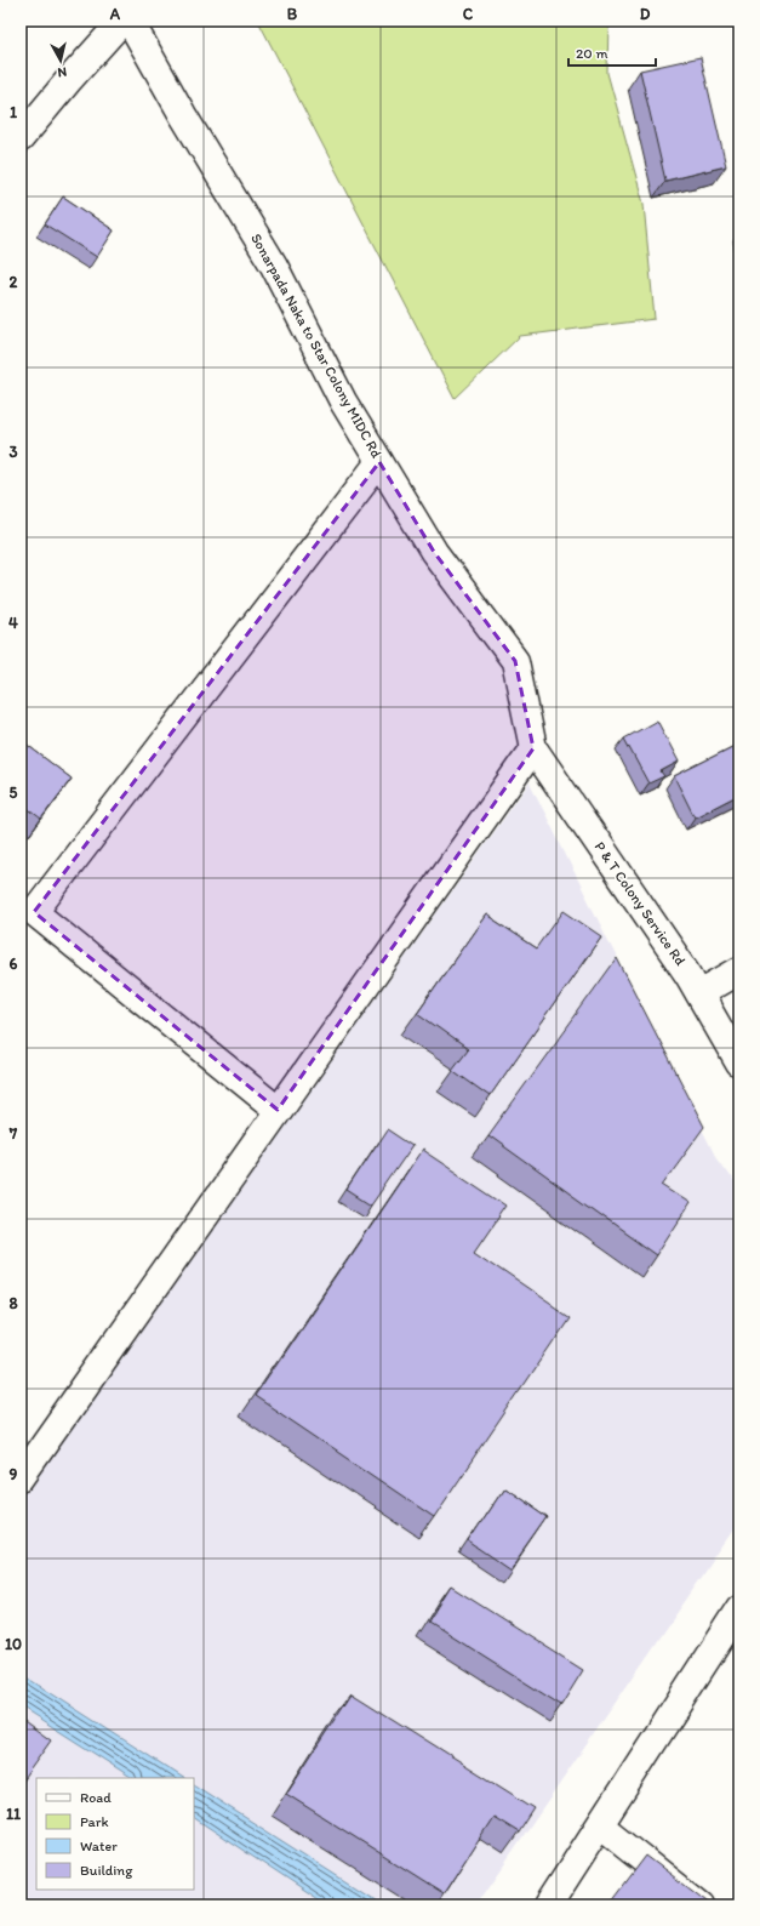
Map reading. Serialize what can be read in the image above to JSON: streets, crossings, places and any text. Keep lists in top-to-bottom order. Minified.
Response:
{"streets":{"street":["Sonarpada Naka to Star Colony MIDC Rd","P & T Colony Service Rd"]},"crossings":[["Sonarpada Naka to Star Colony MIDC Rd","P & T Colony Service Rd"]],"legend":["Road","Park","Water","Building"],"scale_bar":"20 m","north":"bottom","grid":{"columns":["A","B","C","D"],"rows":["1","2","3","4","5","6","7","8","9","10","11"]}}
